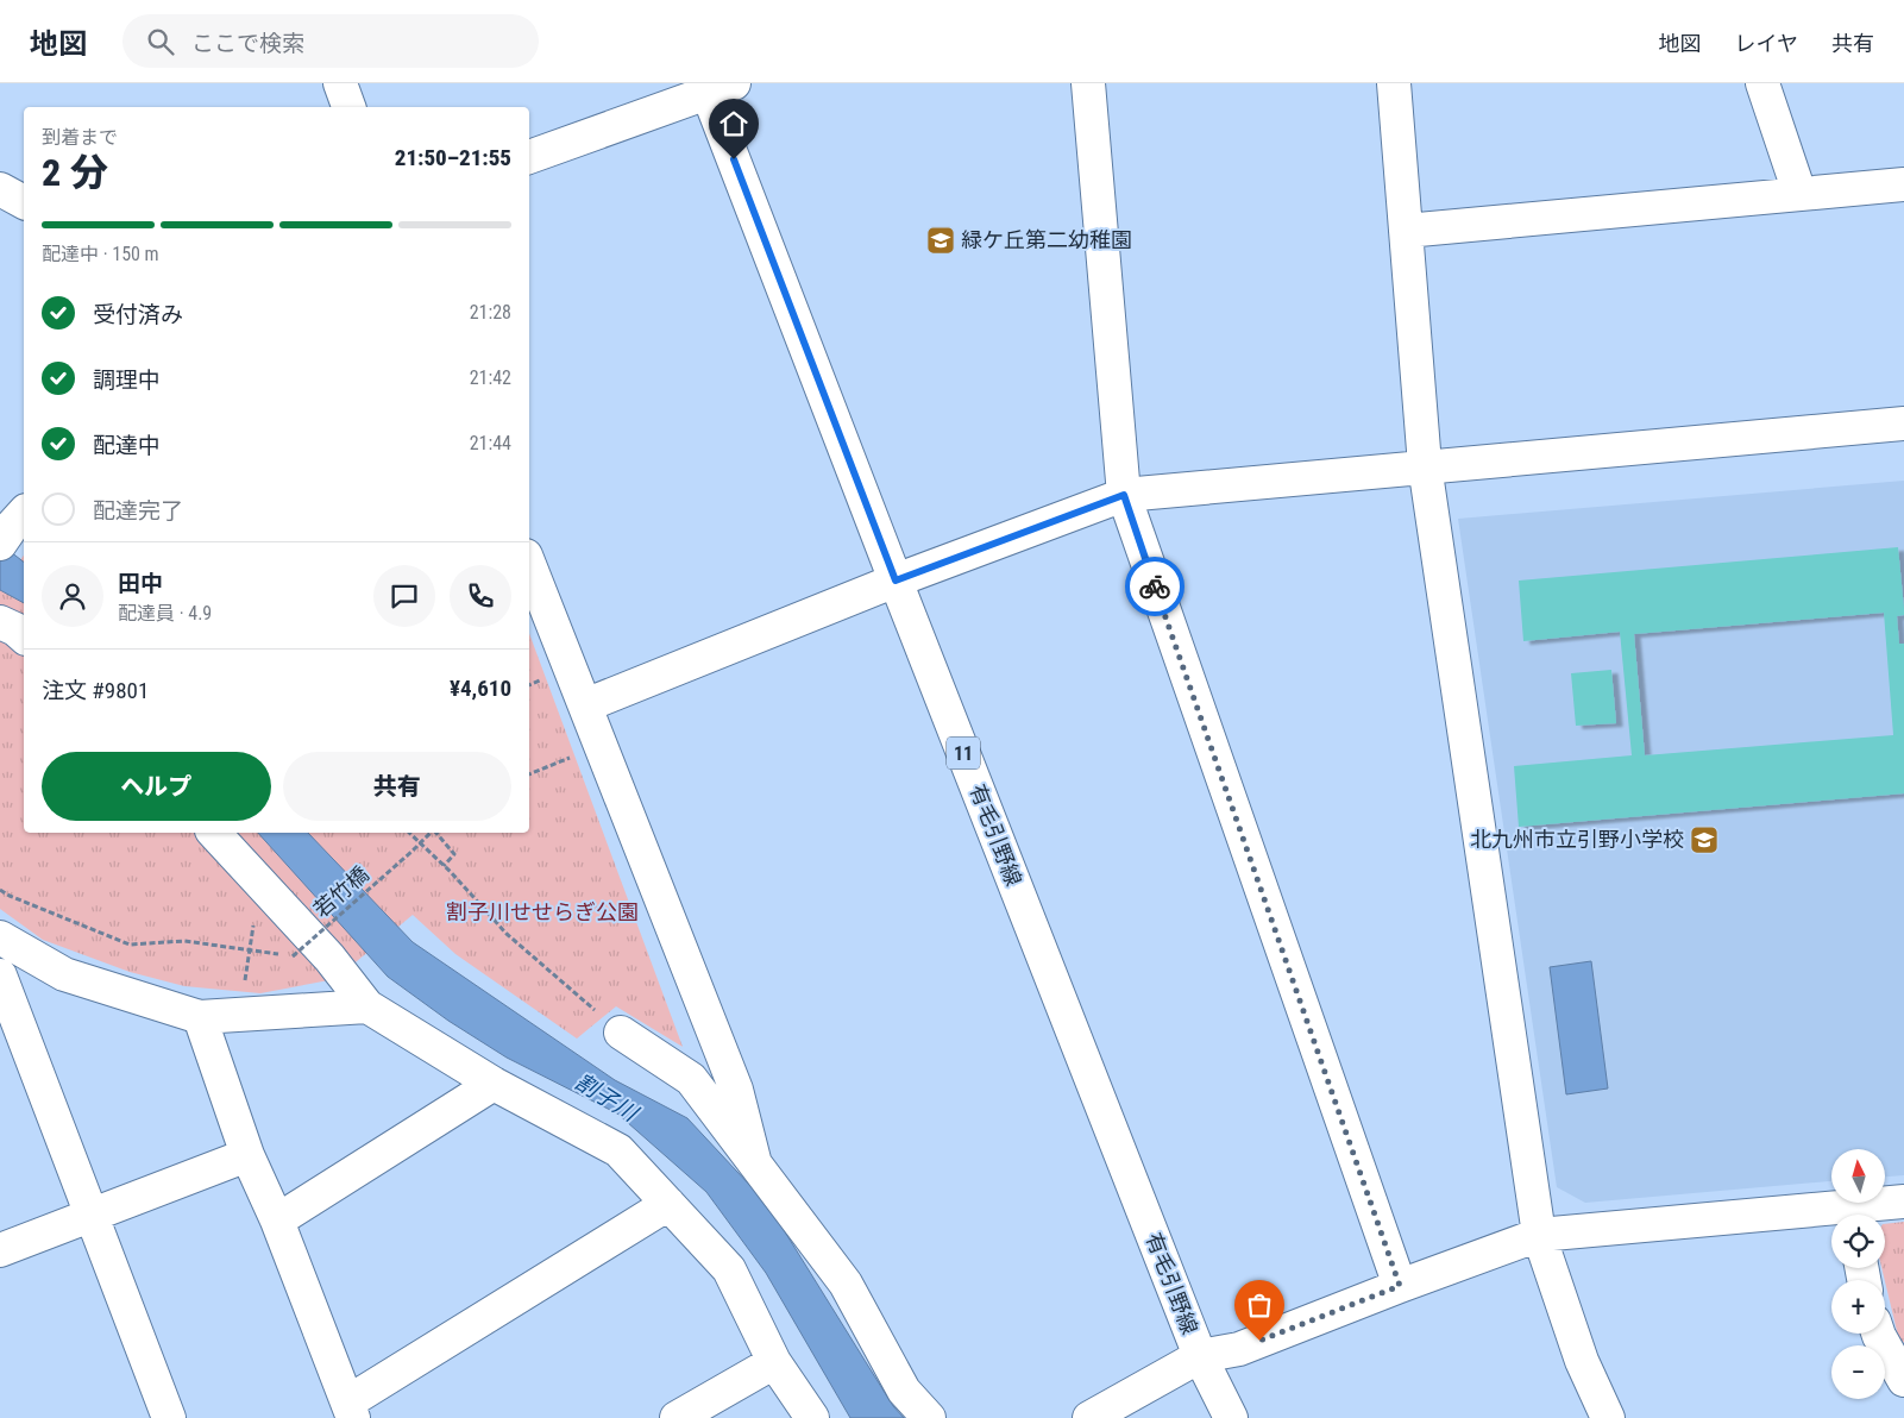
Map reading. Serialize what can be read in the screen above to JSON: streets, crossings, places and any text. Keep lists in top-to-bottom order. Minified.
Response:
{"streets":{"street":["11","有毛引野線"],"path":["若竹橋"]},"water":["割子川"],"parks":["割子川せせらぎ公園"],"places":{"school or university":["緑ケ丘第二幼稚園","北九州市立引野小学校"]},"north":"top","page":{"header":"地図","search":"ここで検索","nav":["地図","レイヤ","共有"],"heading":["2 分","到着まで","21:50–21:55"],"panel":["田中","配達員 · 4.9","注文 #9801","¥4,610"],"bar":"配達中 · 150 m","list":[["受付済み","21:28"],["調理中","21:42"],["配達中","21:44"],"配達完了"],"buttons":["ヘルプ","共有"],"map_buttons":["+","−"]}}
